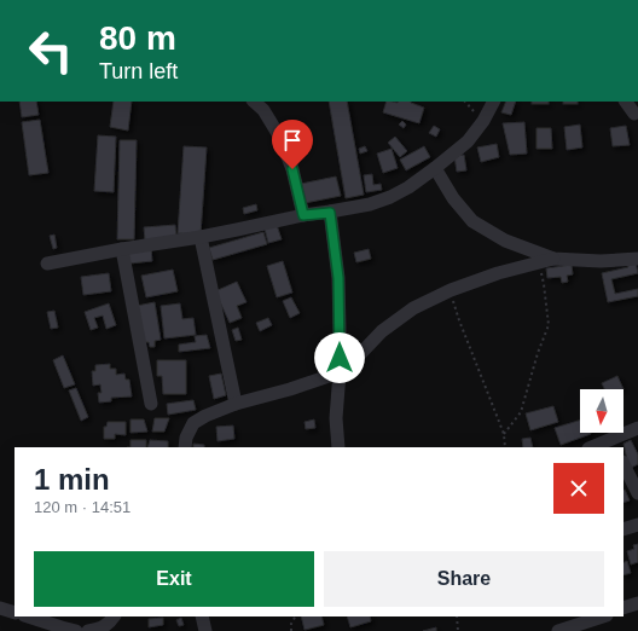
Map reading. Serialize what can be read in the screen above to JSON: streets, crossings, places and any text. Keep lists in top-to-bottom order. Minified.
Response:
{"north":"bottom","page":{"turn":["80 m","Turn left"],"heading":["1 min","120 m · 14:51"],"buttons":["Exit","Share"]}}
